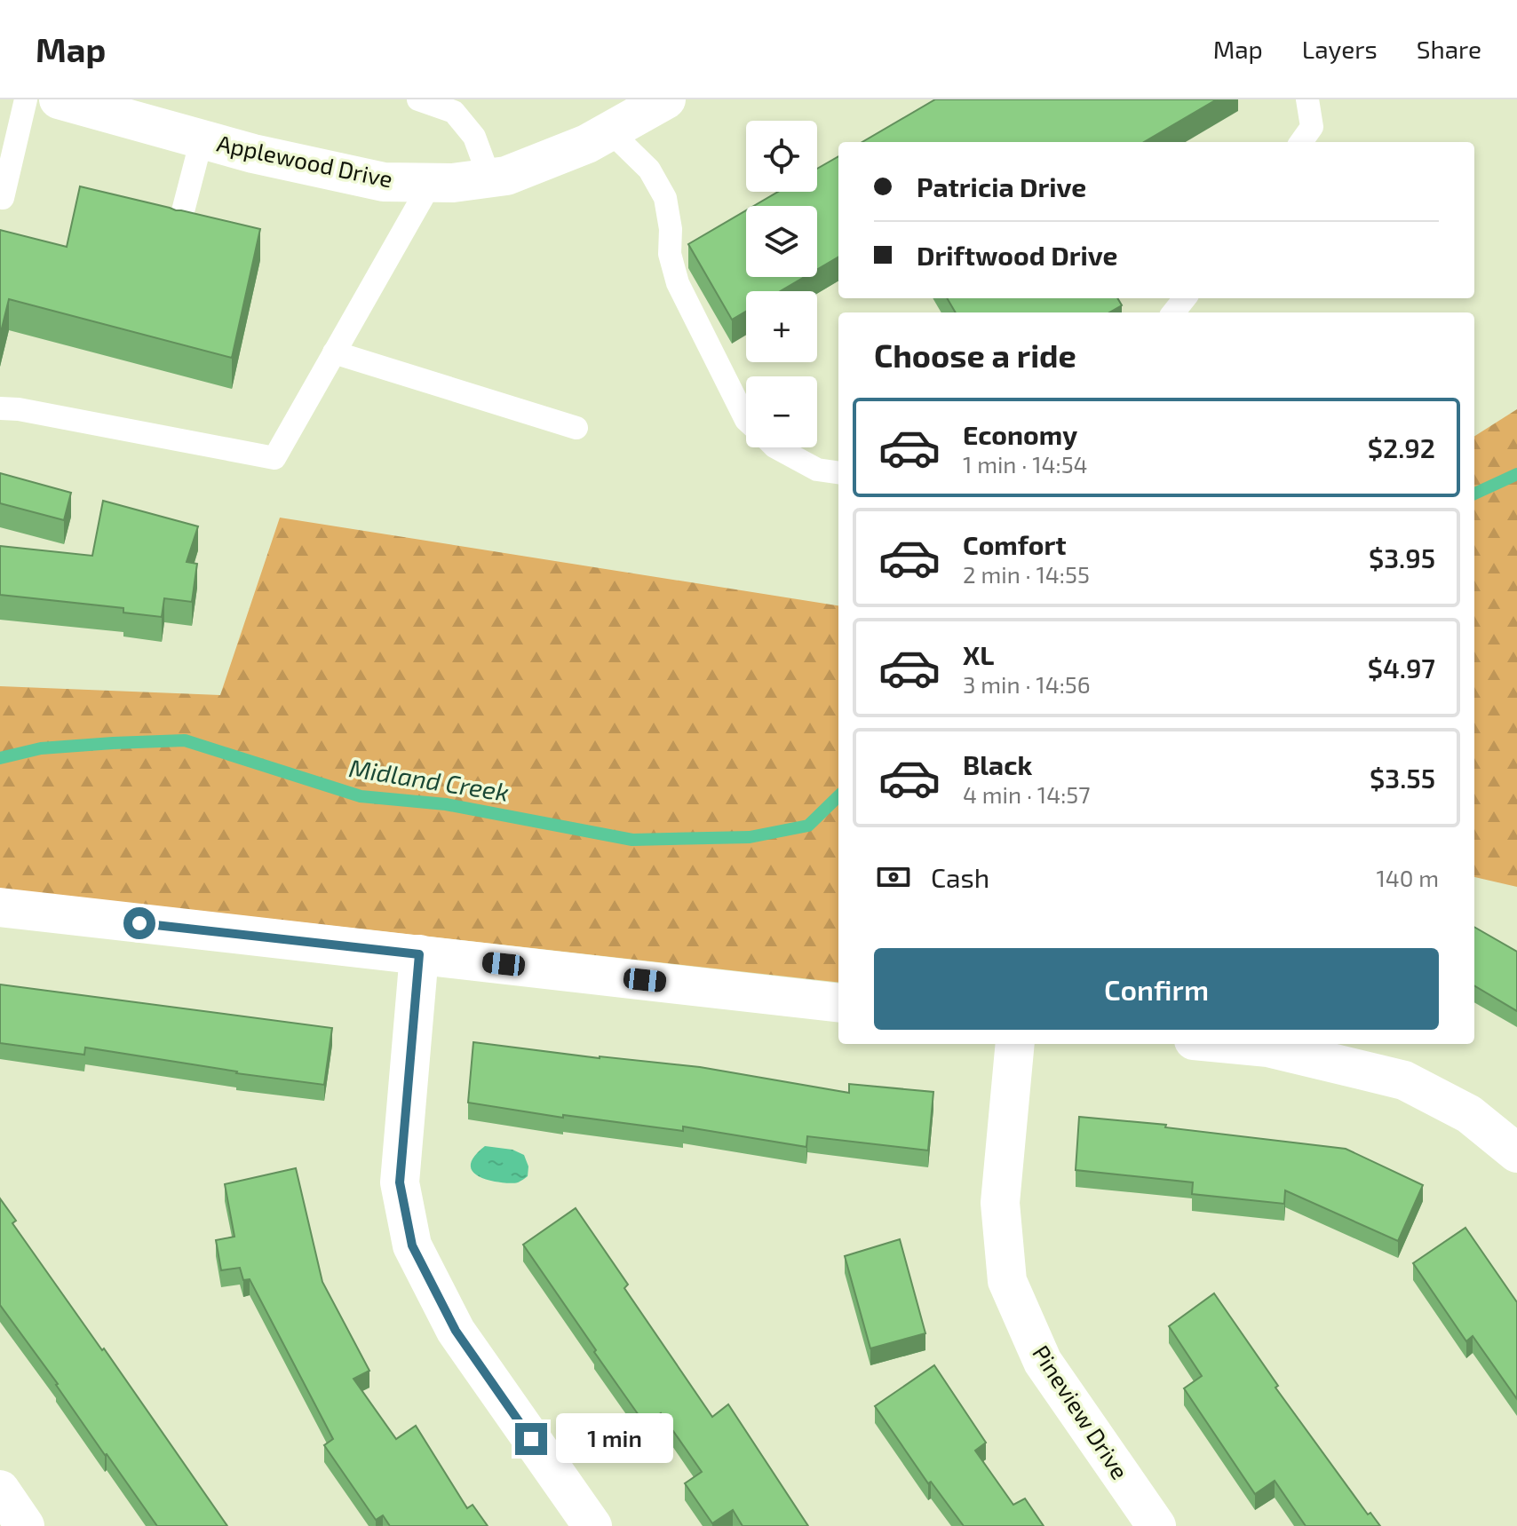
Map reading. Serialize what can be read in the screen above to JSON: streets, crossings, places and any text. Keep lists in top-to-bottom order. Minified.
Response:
{"streets":{"street":["Applewood Drive","Pineview Drive"]},"water":["Midland Creek"],"page":{"header":"Map","nav":["Map","Layers","Share"],"map_buttons":["+","−"],"banner":["Patricia Drive","Driftwood Drive"],"heading":"Choose a ride","list":[{"name":"Economy","note":"1 min · 14:54","value":"$2.92"},{"name":"Comfort","note":"2 min · 14:55","value":"$3.95"},{"name":"XL","note":"3 min · 14:56","value":"$4.97"},{"name":"Black","note":"4 min · 14:57","value":"$3.55"}],"pay":["Cash","140 m"],"buttons":"Confirm","bubble":"1 min"}}
